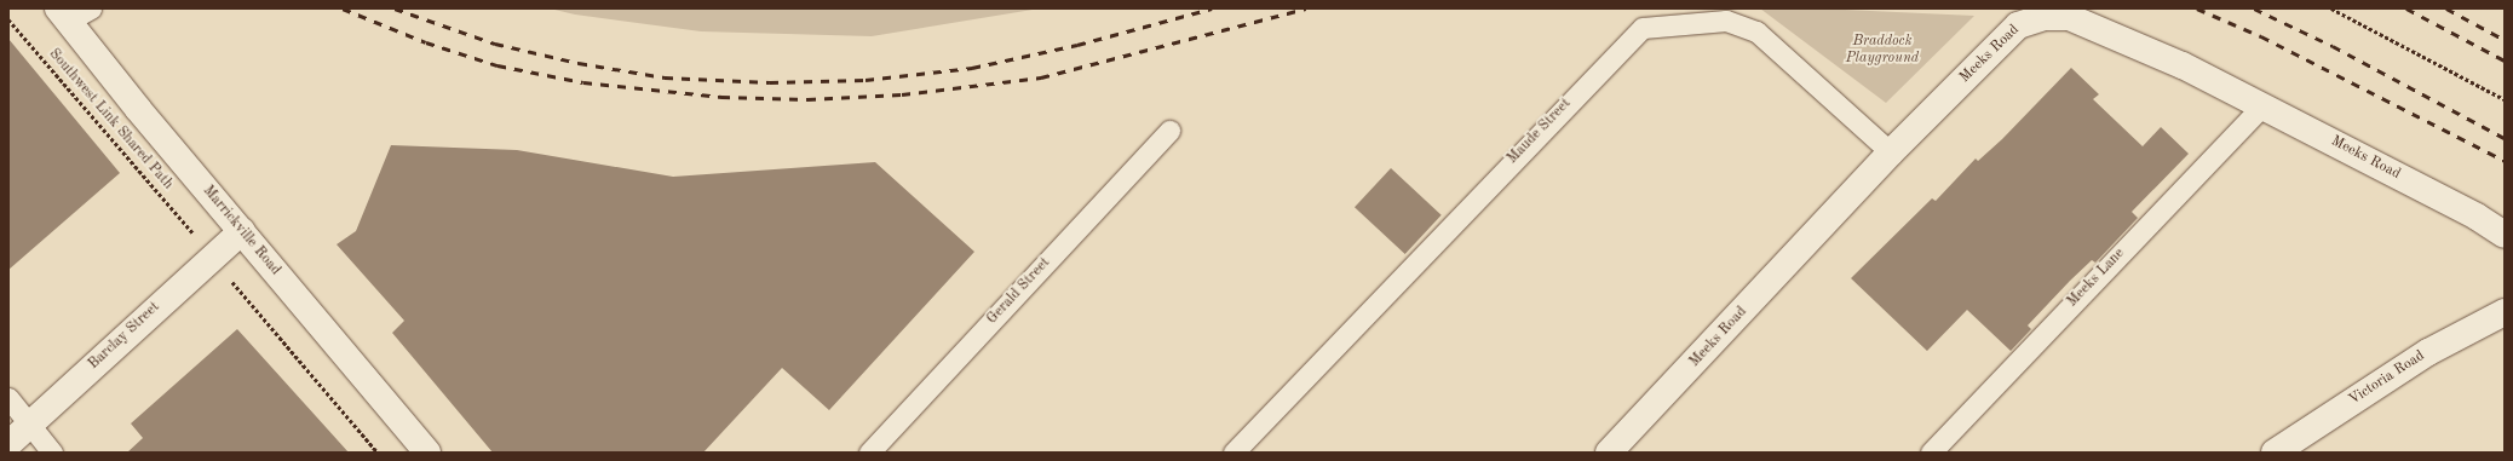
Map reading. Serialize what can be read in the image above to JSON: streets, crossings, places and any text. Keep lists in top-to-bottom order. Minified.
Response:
{"streets":{"street":["Meeks Road","Marrickville Road","Barclay Street","Victoria Road"],"lane":["Maude Street","Meeks Lane","Gerald Street"],"path":["Southwest Link Shared Path"]},"crossings":[["Meeks Road","Maude Street"],["Meeks Road","Meeks Lane"],["Marrickville Road","Barclay Street"]],"parks":["Braddock Playground"]}
